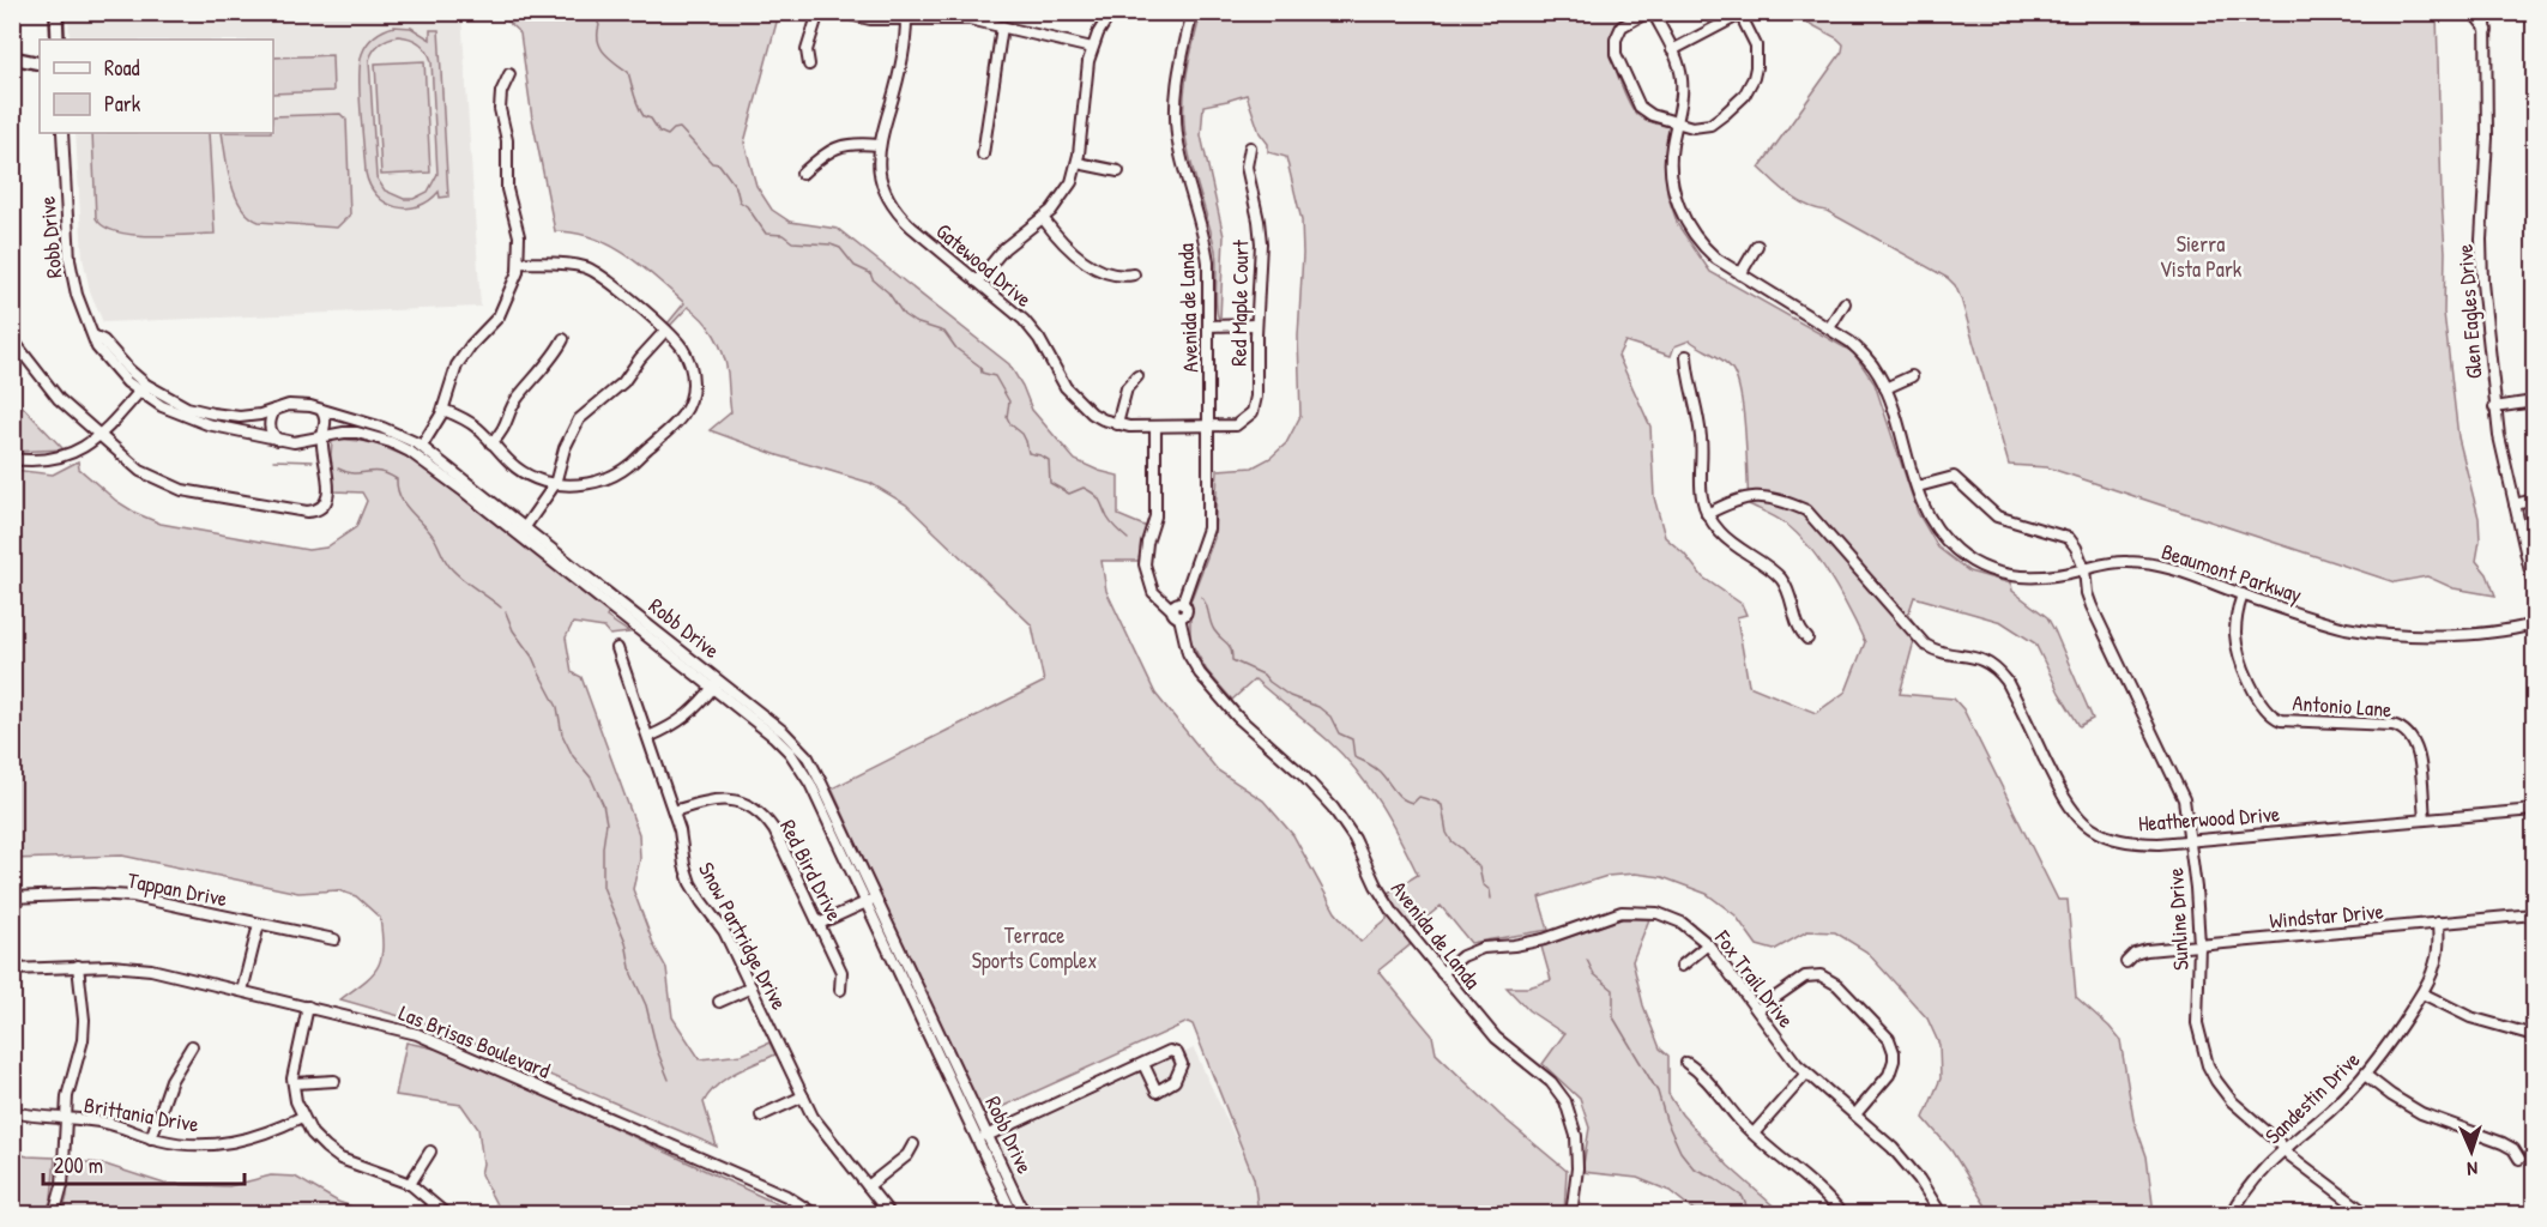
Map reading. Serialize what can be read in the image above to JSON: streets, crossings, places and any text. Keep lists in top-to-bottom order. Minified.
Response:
{"streets":{"street":["Robb Drive","Gatewood Drive","Red Maple Court","Avenida de Landa","Glen Eagles Drive","Beaumont Parkway","Antonio Lane","Heatherwood Drive","Red Bird Drive","Tappan Drive","Windstar Drive","Sunline Drive","Snow Partridge Drive","Fox Trail Drive","Las Brisas Boulevard","Sandestin Drive","Brittania Drive"]},"crossings":[["Gatewood Drive","Red Maple Court"],["Gatewood Drive","Avenida de Landa"],["Red Maple Court","Avenida de Landa"],["Avenida de Landa","Fox Trail Drive"],["Beaumont Parkway","Antonio Lane"],["Beaumont Parkway","Sunline Drive"],["Antonio Lane","Heatherwood Drive"],["Heatherwood Drive","Sunline Drive"],["Red Bird Drive","Snow Partridge Drive"],["Windstar Drive","Sunline Drive"],["Windstar Drive","Sandestin Drive"],["Sunline Drive","Sandestin Drive"]],"parks":["Sierra Vista Park","Terrace Sports Complex"],"legend":["Road","Park"],"scale_bar":"200 m","north":"bottom"}
